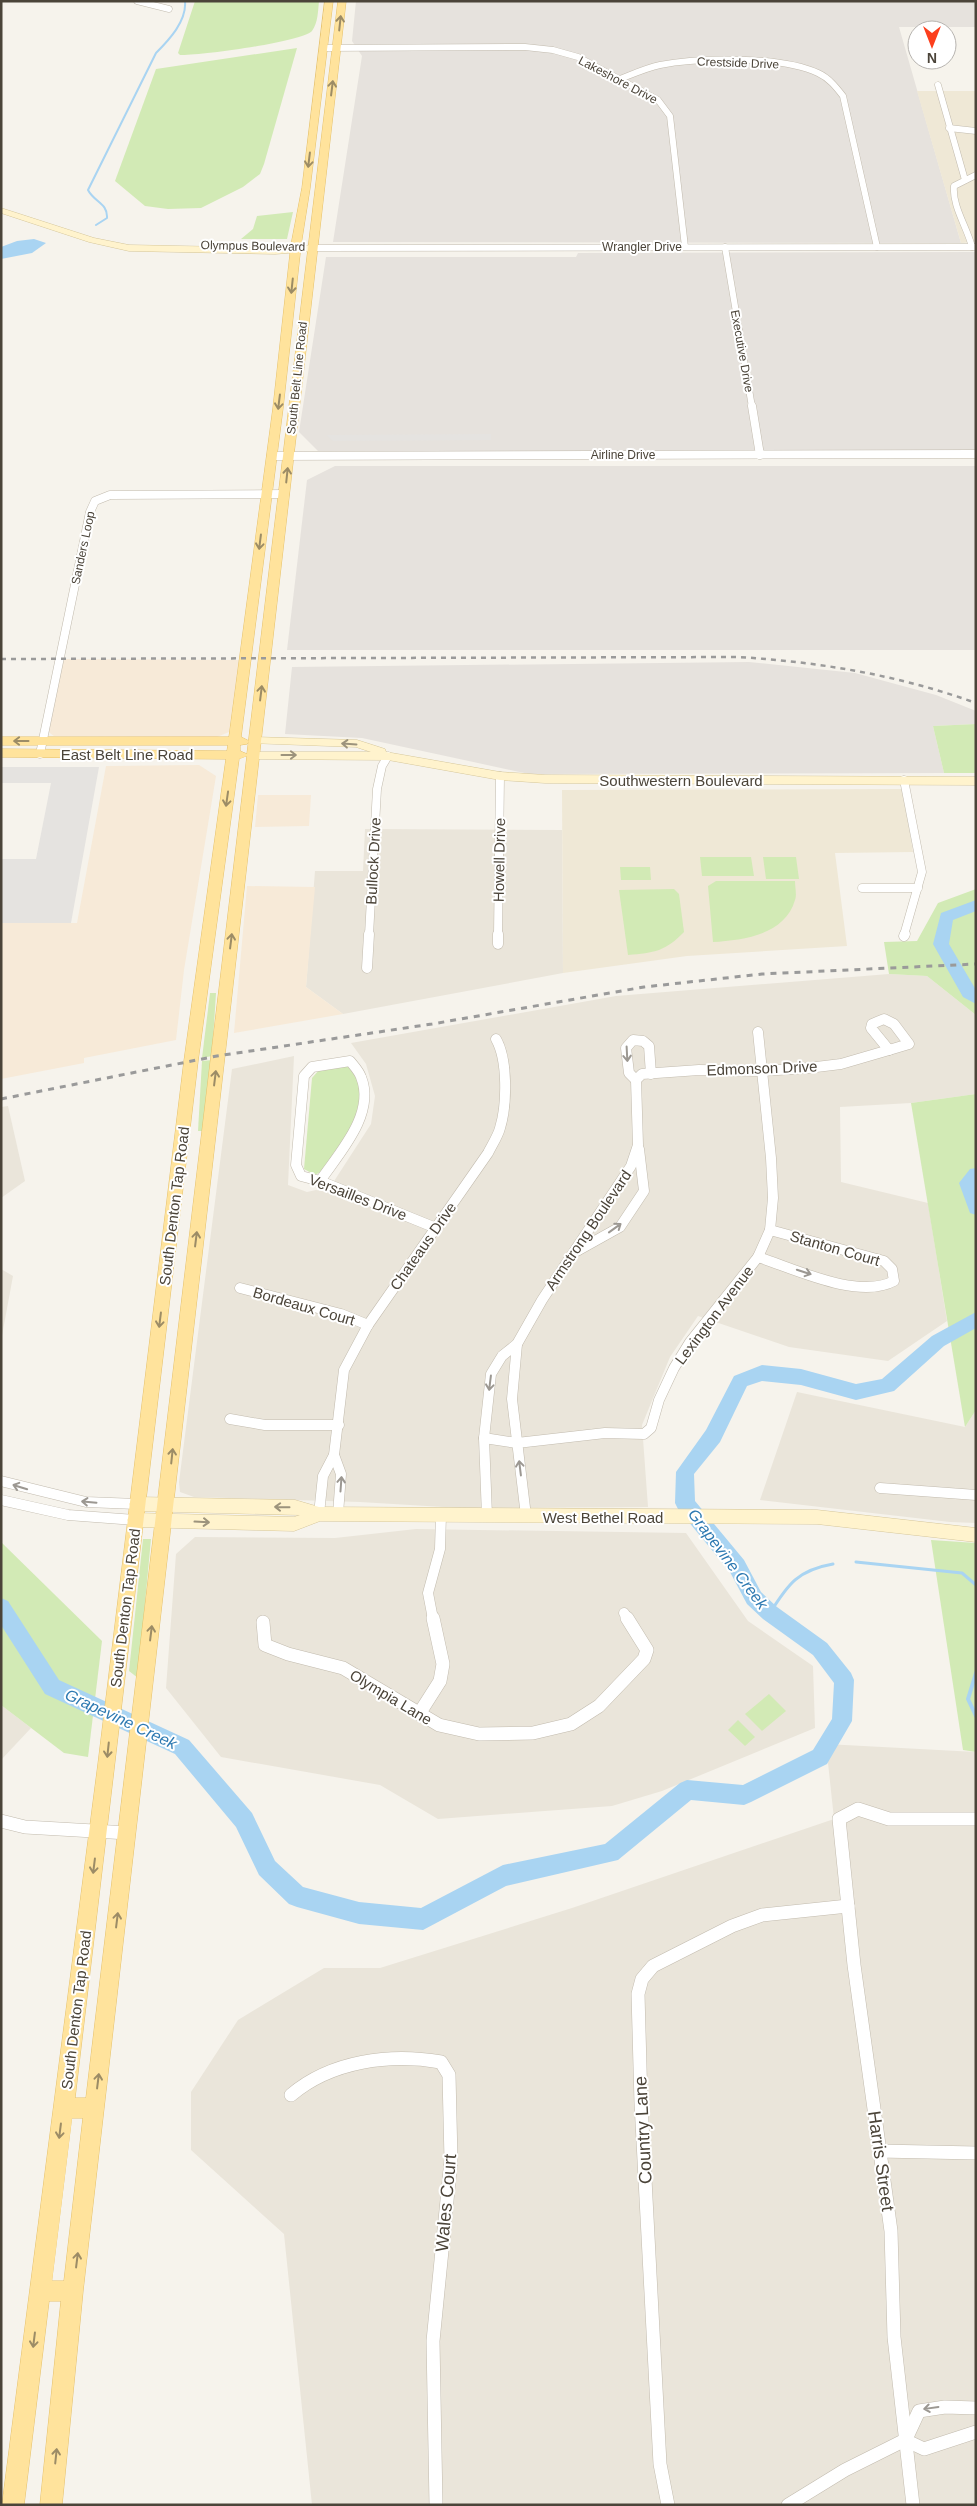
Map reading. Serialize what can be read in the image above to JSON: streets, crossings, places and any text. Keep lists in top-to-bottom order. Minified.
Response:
{"streets":{"main road":["South Belt Line Road","East Belt Line Road","Southwestern Boulevard","South Denton Tap Road"],"street":["Crestside Drive","Lakeshore Drive","Olympus Boulevard","Wrangler Drive","Executive Drive","Airline Drive","Sanders Loop","Howell Drive","Bullock Drive","Edmonson Drive","Versailles Drive","Armstrong Boulevard","Chateaus Drive","Stanton Court","Bordeaux Court","Lexington Avenue","West Bethel Road","Olympia Lane","Country Lane","Harris Street","Wales Court"]},"crossings":[["Crestside Drive","Lakeshore Drive"],["Crestside Drive","Wrangler Drive"],["Lakeshore Drive","Wrangler Drive"],["Lakeshore Drive","South Belt Line Road"],["Olympus Boulevard","Wrangler Drive"],["Olympus Boulevard","South Belt Line Road"],["Wrangler Drive","Executive Drive"],["Wrangler Drive","South Belt Line Road"],["Executive Drive","Airline Drive"],["South Belt Line Road","Airline Drive"],["South Belt Line Road","Sanders Loop"],["South Belt Line Road","East Belt Line Road"],["South Belt Line Road","Southwestern Boulevard"],["South Belt Line Road","South Denton Tap Road"],["Sanders Loop","East Belt Line Road"],["East Belt Line Road","Southwestern Boulevard"],["East Belt Line Road","South Denton Tap Road"],["Southwestern Boulevard","Howell Drive"],["Southwestern Boulevard","Bullock Drive"],["Southwestern Boulevard","South Denton Tap Road"],["Edmonson Drive","Armstrong Boulevard"],["Edmonson Drive","Lexington Avenue"],["Versailles Drive","Chateaus Drive"],["South Denton Tap Road","West Bethel Road"],["Armstrong Boulevard","Lexington Avenue"],["Armstrong Boulevard","West Bethel Road"],["Chateaus Drive","Bordeaux Court"],["Chateaus Drive","West Bethel Road"],["Stanton Court","Lexington Avenue"],["Country Lane","Harris Street"]],"water":["Grapevine Creek"],"north":"bottom"}
